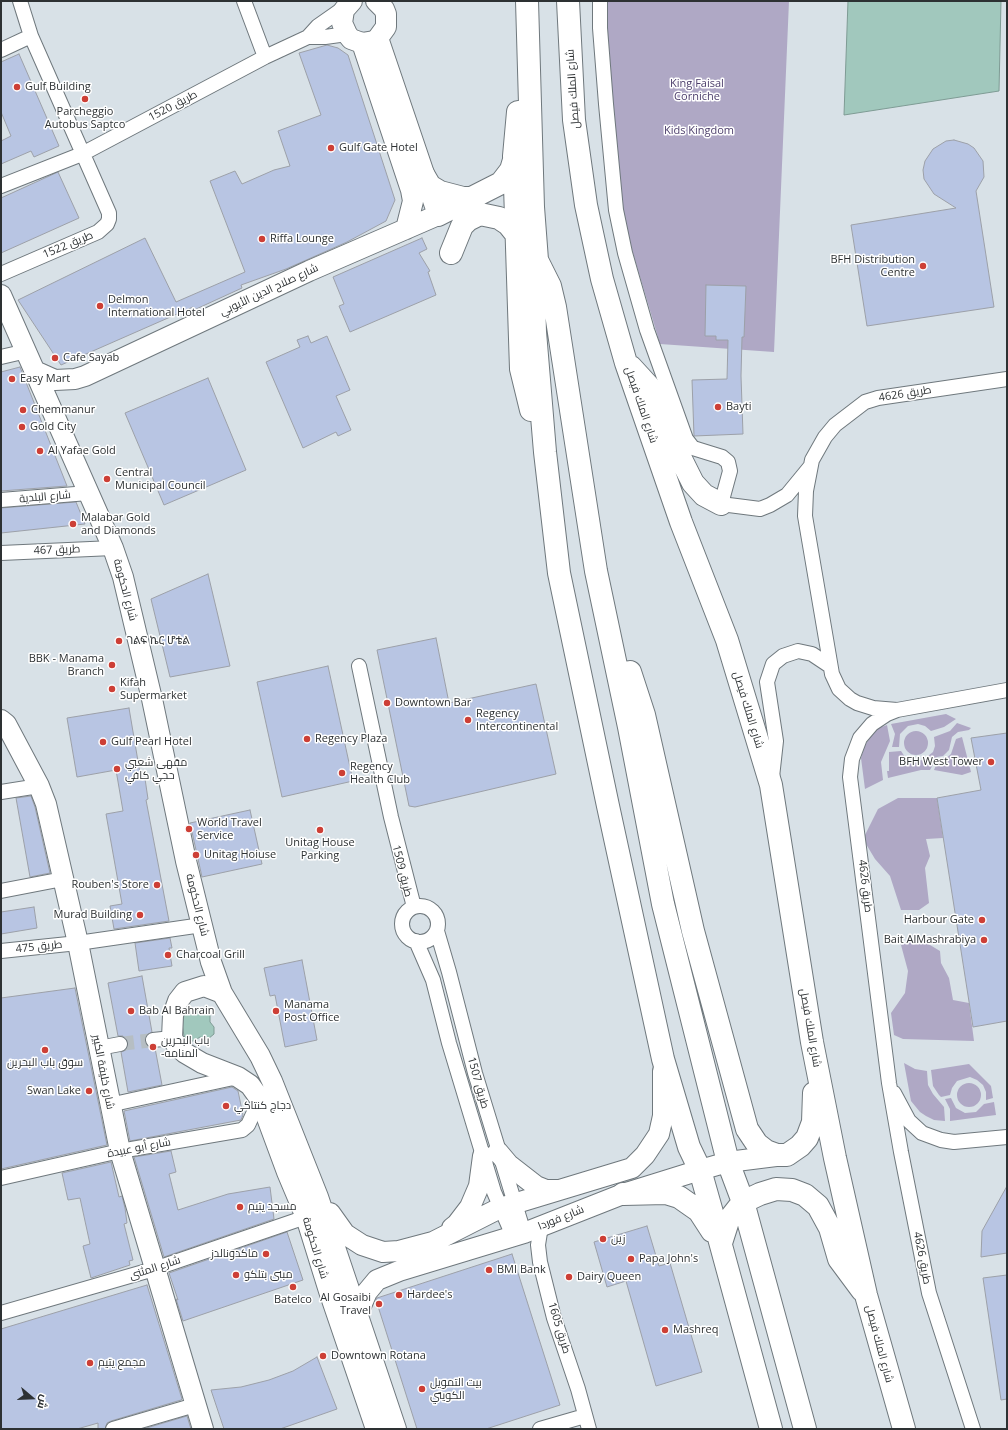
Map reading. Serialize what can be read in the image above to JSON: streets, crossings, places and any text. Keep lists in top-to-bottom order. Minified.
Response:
{"streets":{"highway":["شارع الملك فيصل"],"main road":["شارع صلاح الدين الأيوبي","شارع الحكومة","شارع خليفة الكبير","شارع فوردا"],"street":["طريق 1520","طريق 1522","طريق 4626","شارع البلدية","طريق 467","طريق 1509","طريق 475","طريق 1507","شارع أبو عبيدة","شارع المثنى","طريق 1605"]},"crossings":[["طريق 1520","طريق 1522"],["شارع صلاح الدين الأيوبي","شارع الحكومة"],["شارع البلدية","شارع الحكومة"],["طريق 467","شارع الحكومة"],["شارع الحكومة","طريق 475"],["شارع الحكومة","شارع أبو عبيدة"],["شارع الحكومة","شارع فوردا"],["شارع الحكومة","شارع المثنى"],["طريق 1509","طريق 1507"],["طريق 475","شارع خليفة الكبير"],["شارع خليفة الكبير","شارع أبو عبيدة"],["شارع خليفة الكبير","شارع المثنى"],["طريق 1507","شارع فوردا"],["طريق 1507","طريق 1605"],["شارع فوردا","طريق 1605"]],"parks":["King Faisal Corniche","Kids Kingdom"],"places":["Gulf Building","Parcheggio Autobus Saptco","Gulf Gate Hotel","Riffa Lounge","BFH Distribution Centre","Delmon International Hotel","Cafe Sayab","Easy Mart","Bayti","Chemmanur","Gold City","Al Yafae Gold","Central Municipal Council","Malabar Gold and Diamonds","ገልፍ ኬር ሆቴል","BBK - Manama Branch","Kifah Supermarket","Downtown Bar","Regency Intercontinental","Regency Plaza","Gulf Pearl Hotel","BFH West Tower","مقهى شعبي حجي كافي","Regency Health Club","World Travel Service","Unitag House Parking","Unitag Hoiuse","Rouben's Store","Murad Building","Harbour Gate","Bait AlMashrabiya","Charcoal Grill","Bab Al Bahrain","Manama Post Office","باب البحرين -المنامه","سوق باب البحرين","Swan Lake","دجاج كنتاكي","مسجد يتيم","زين","ماكدونالدز","Papa John's","BMI Bank","مبنى بتلكو","Dairy Queen","Batelco","Hardee's","Al Gosaibi Travel","Mashreq","Downtown Rotana","مجمع يتيم","بيت التمويل الكويتي"],"north":"right"}
